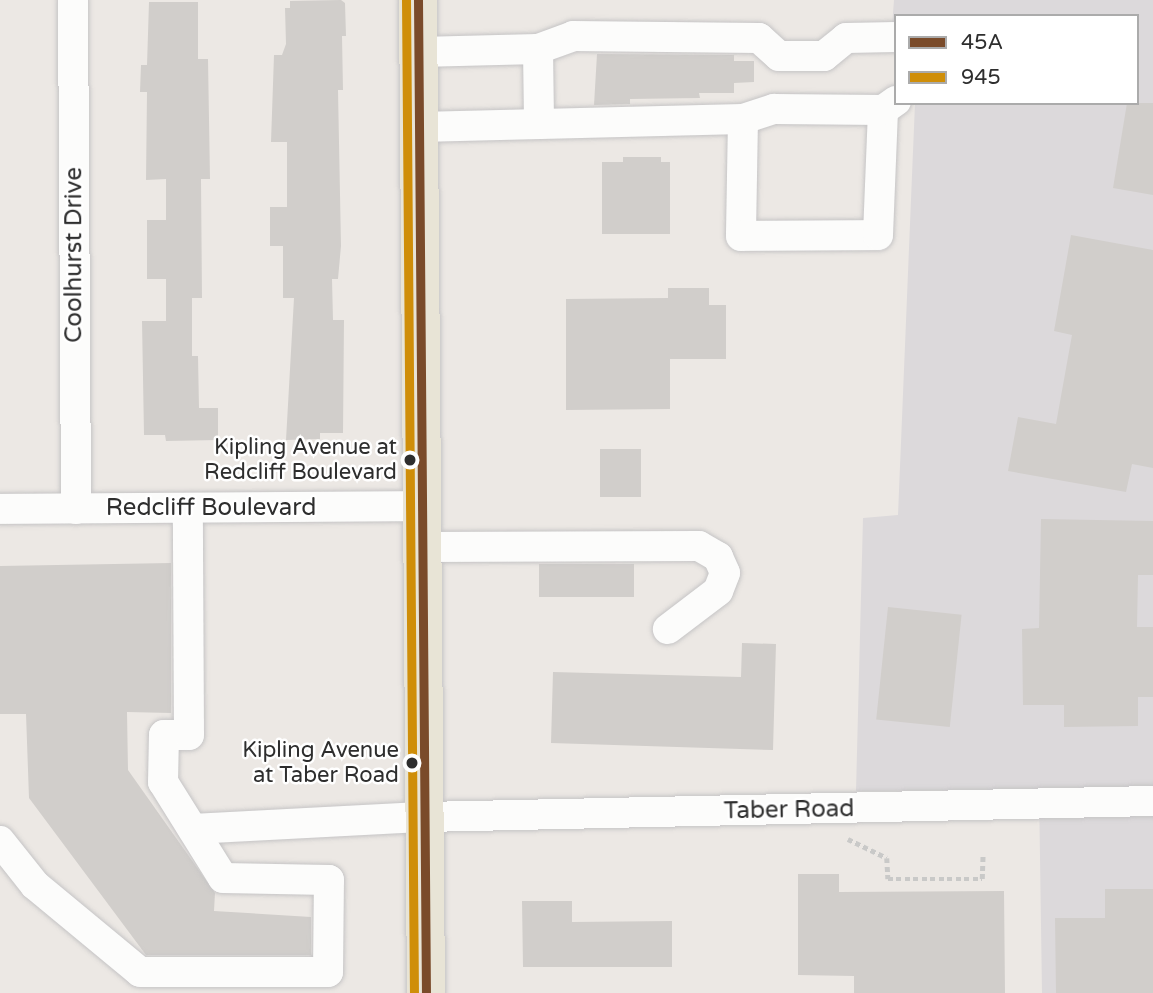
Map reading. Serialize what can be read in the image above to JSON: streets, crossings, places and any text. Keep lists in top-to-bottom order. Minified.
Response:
{"streets":{"street":["Coolhurst Drive","Redcliff Boulevard","Taber Road"]},"crossings":[["Coolhurst Drive","Redcliff Boulevard"]],"places":["Kipling Avenue at Redcliff Boulevard","Kipling Avenue at Taber Road"],"lines":["transit line 45A","transit line 945"],"legend":["45A","945"]}
